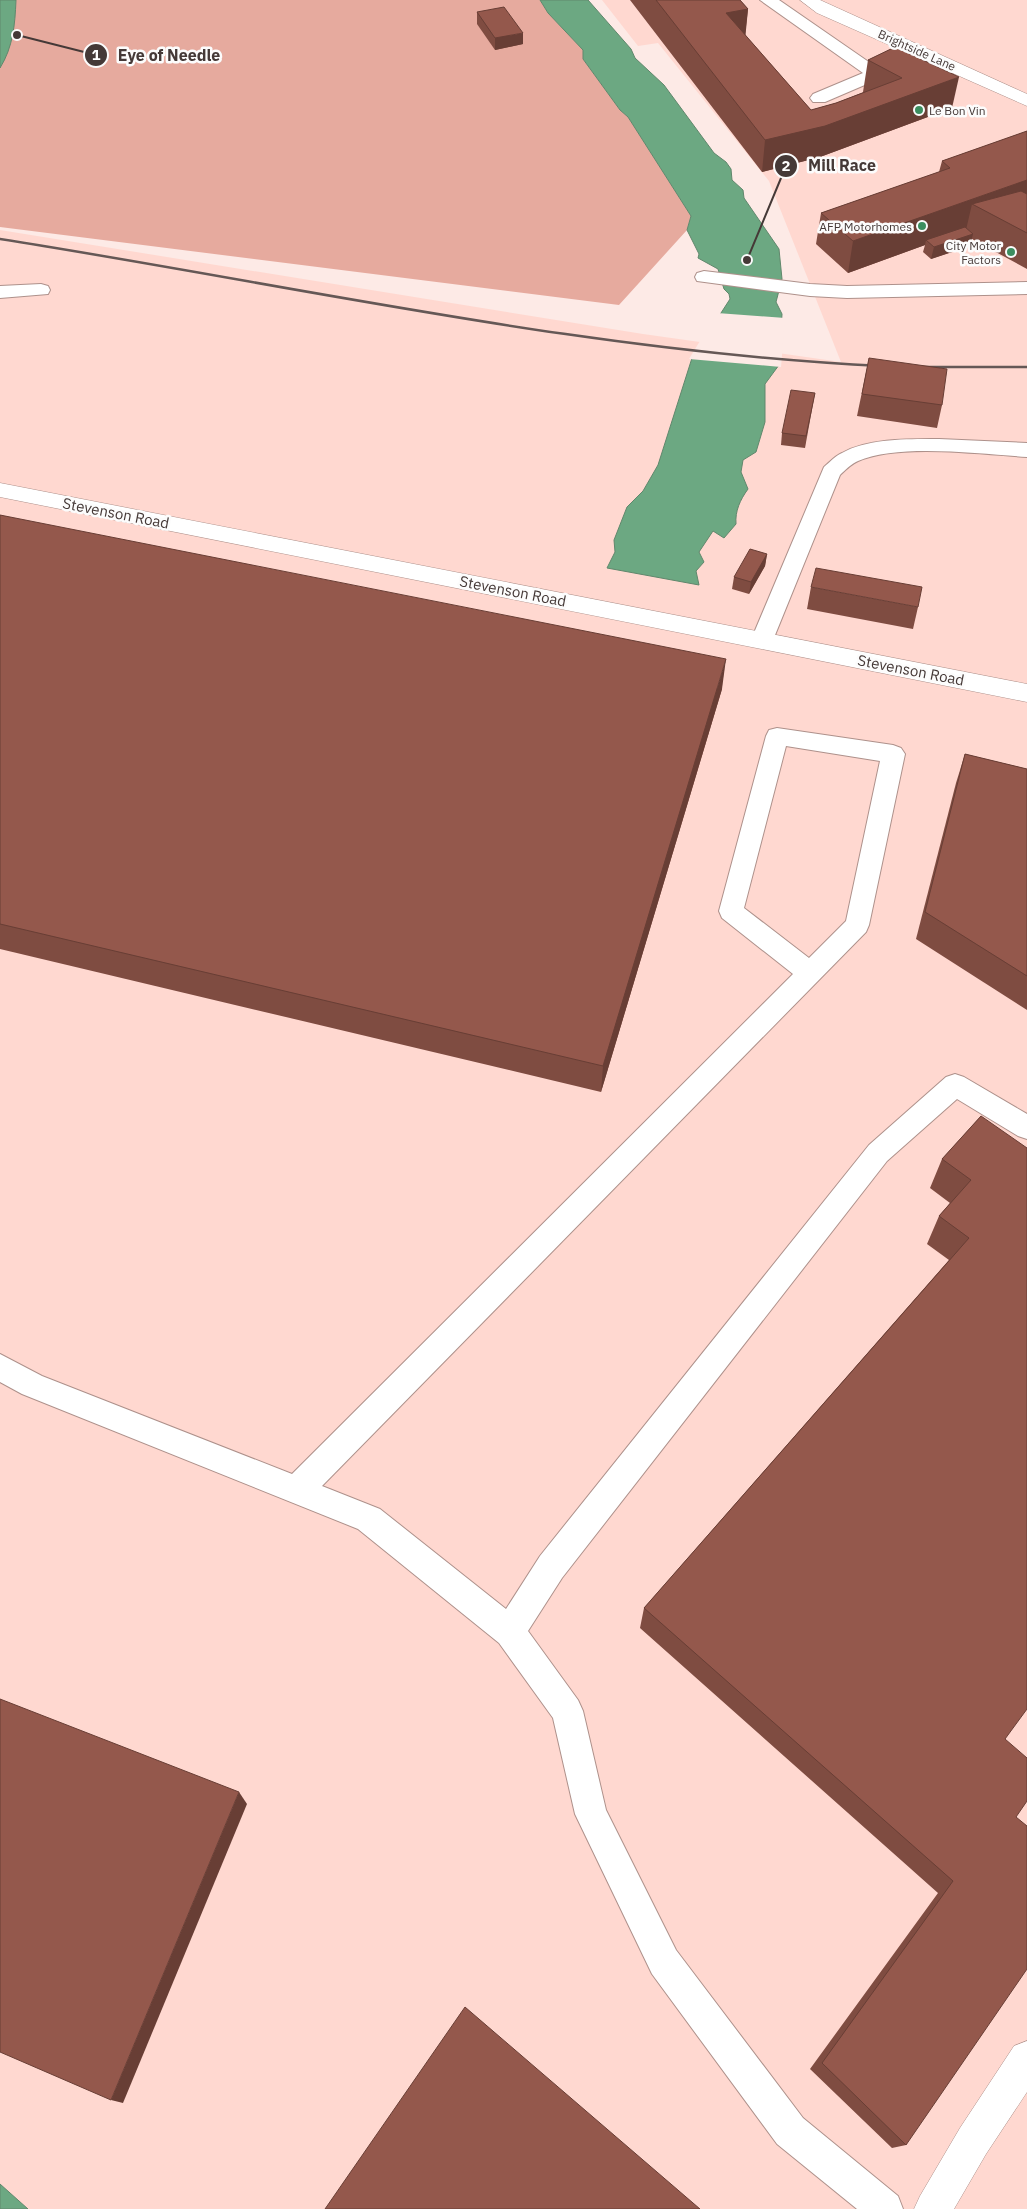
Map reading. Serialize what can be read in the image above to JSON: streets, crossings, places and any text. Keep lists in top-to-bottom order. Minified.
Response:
{"streets":{"street":["Brightside Lane","Stevenson Road"]},"places":["Eye of Needle","Le Bon Vin","AFP Motorhomes","City Motor Factors","Mill Race"]}
